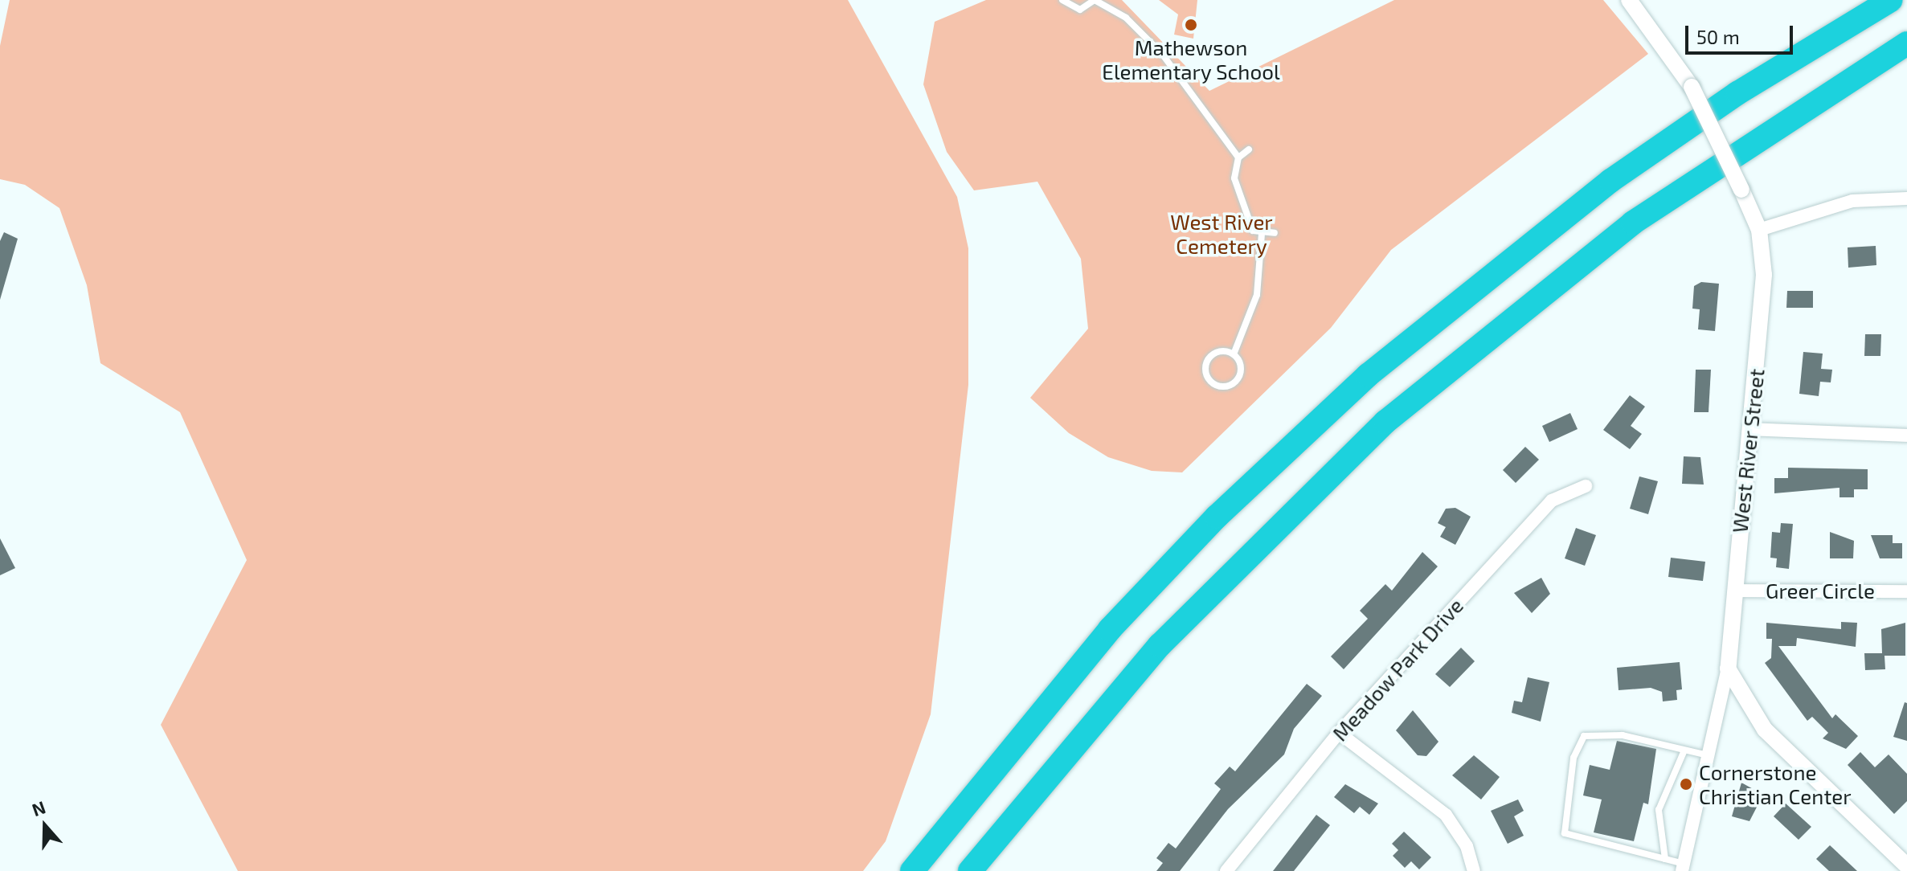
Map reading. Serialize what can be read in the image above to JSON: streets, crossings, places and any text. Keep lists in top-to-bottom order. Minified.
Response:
{"streets":{"street":["West River Street","Greer Circle","Meadow Park Drive"]},"crossings":[["West River Street","Greer Circle"]],"parks":["West River Cemetery"],"places":["Mathewson Elementary School","Cornerstone Christian Center"],"scale_bar":"50 m","north":"top"}
